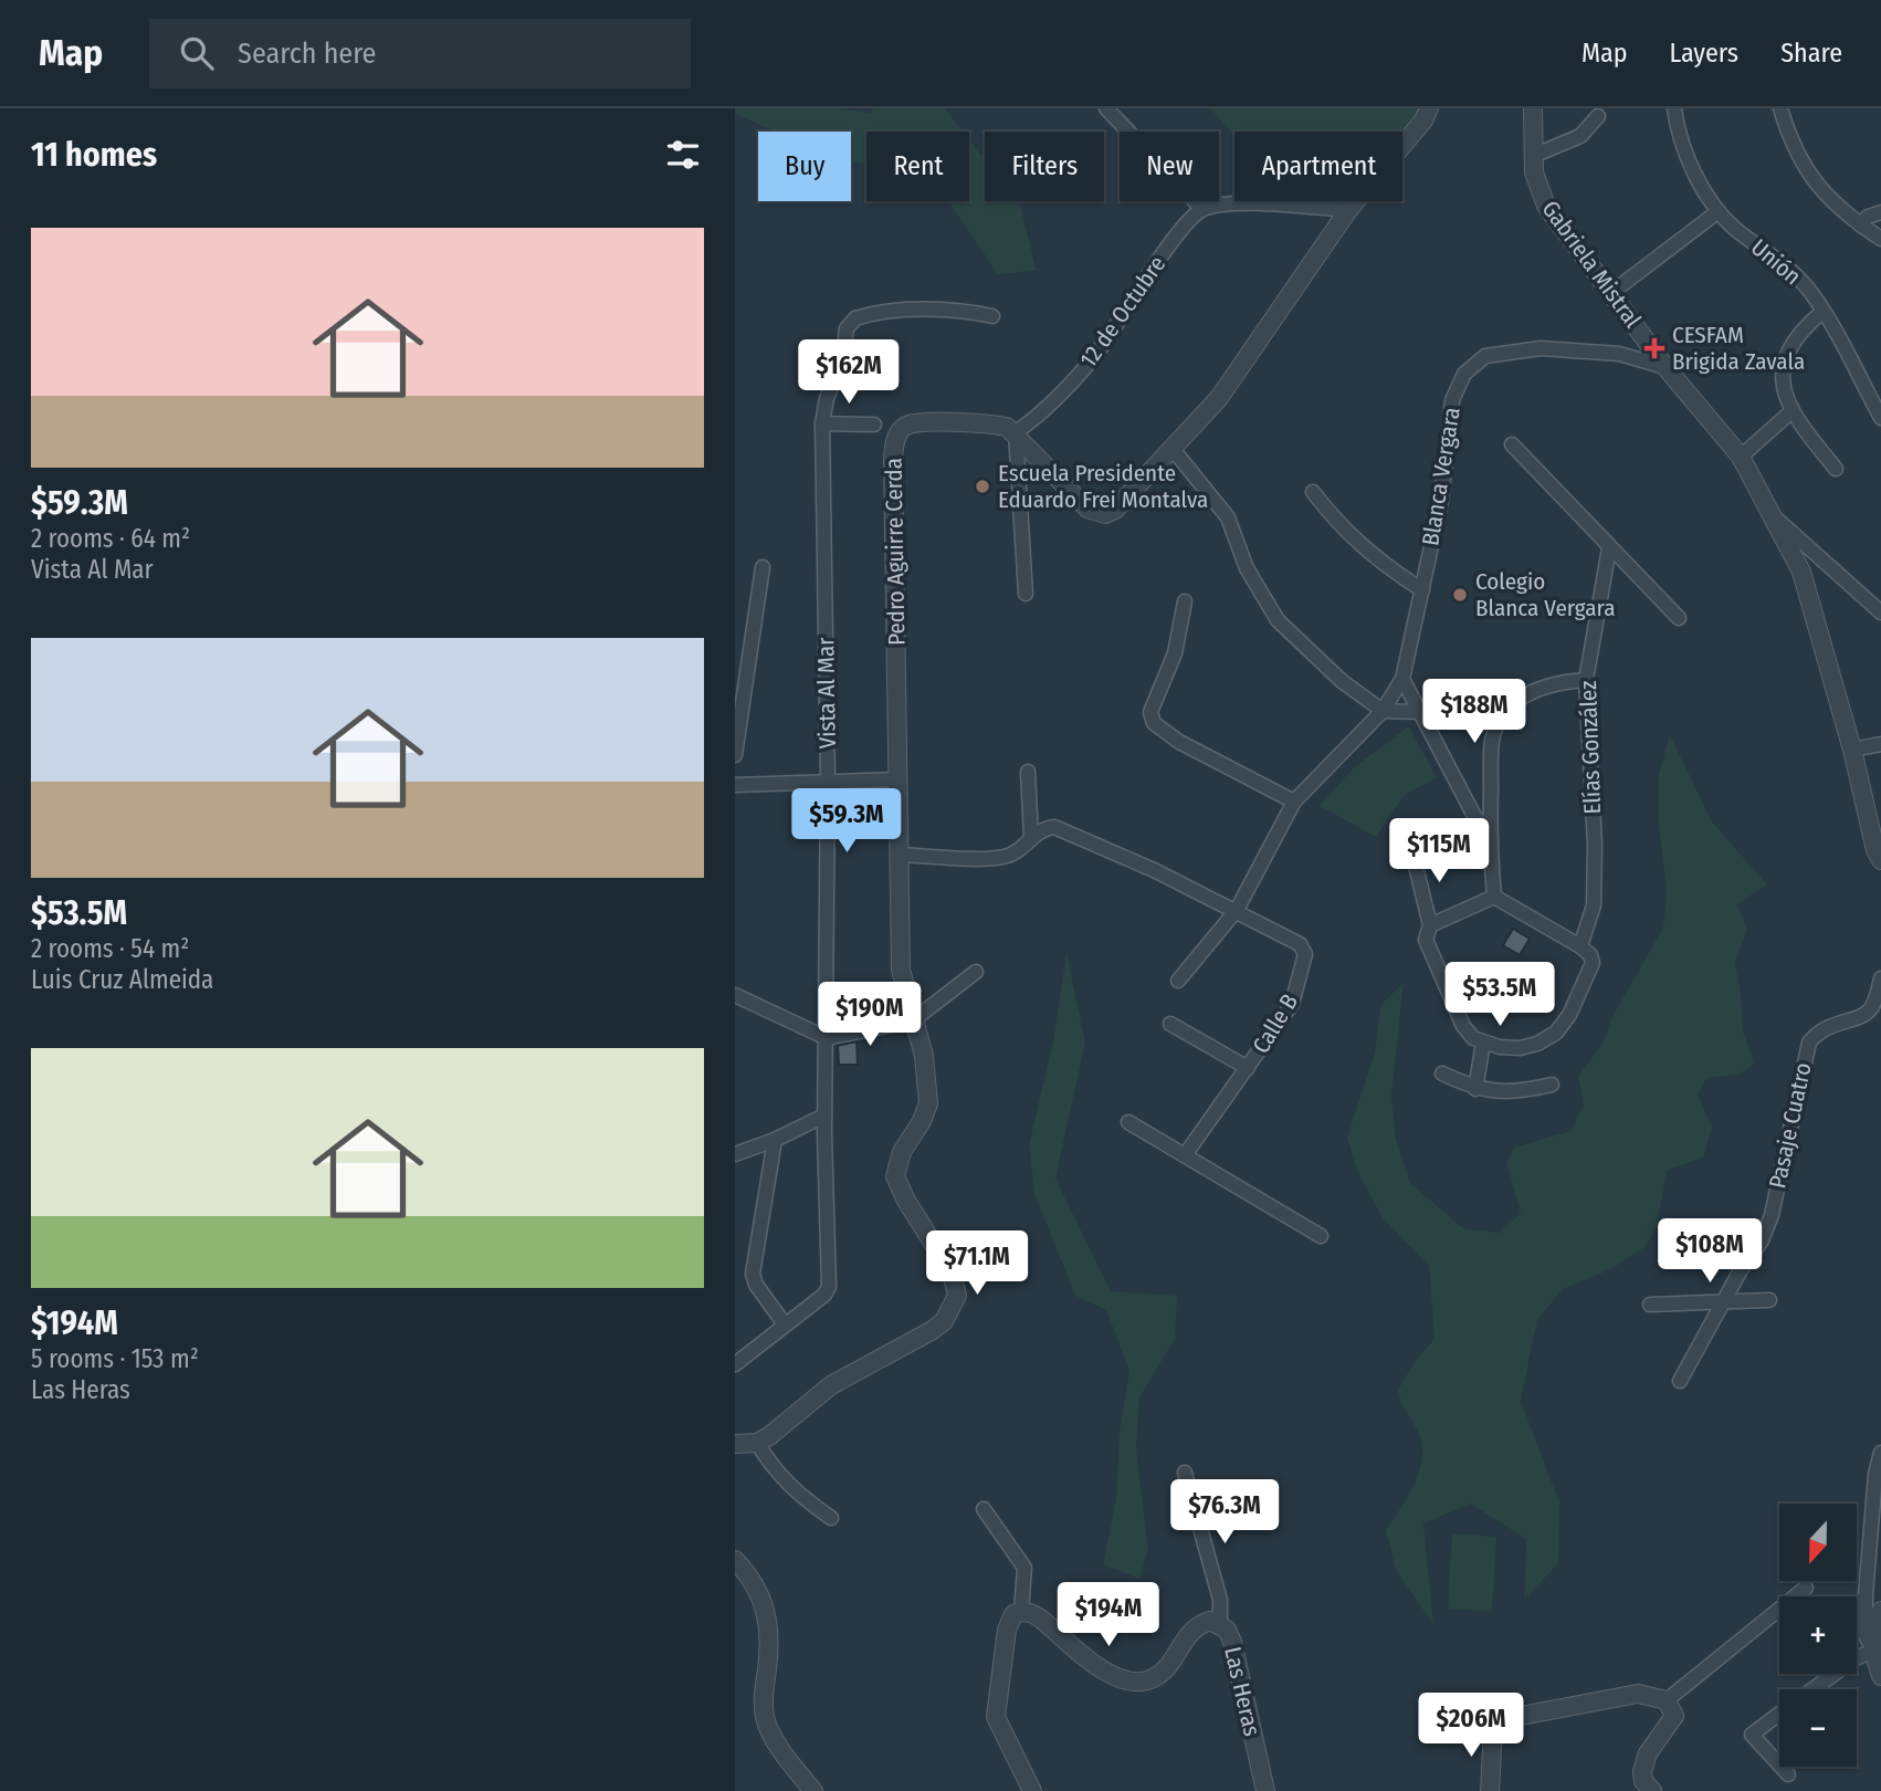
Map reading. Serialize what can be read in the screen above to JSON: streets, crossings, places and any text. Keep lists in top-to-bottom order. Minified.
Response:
{"streets":{"street":["Unión","Gabriela Mistral","12 de Octubre","Blanca Vergara","Pedro Aguirre Cerda","Vista Al Mar","Elías González","Calle B","Pasaje Cuatro","Las Heras"]},"crossings":[["Gabriela Mistral","Blanca Vergara"],["12 de Octubre","Pedro Aguirre Cerda"],["Blanca Vergara","Calle B"]],"places":{"health":["CESFAM Brigida Zavala"],"other":["Escuela Presidente Eduardo Frei Montalva","Colegio Blanca Vergara"]},"north":"bottom","page":{"header":"Map","search":"Search here","nav":["Map","Layers","Share"],"heading":"11 homes","chip":["Buy","Rent","Filters","New","Apartment"],"list":[{"name":"$59.3M","note":"2 rooms · 64 m² · Vista Al Mar"},{"name":"$53.5M","note":"2 rooms · 54 m² · Luis Cruz Almeida"},{"name":"$194M","note":"5 rooms · 153 m² · Las Heras"}],"price":["$162M","$188M","$59.3M","$115M","$53.5M","$190M","$108M","$71.1M","$76.3M","$194M","$206M"],"map_buttons":["+","−"]}}
